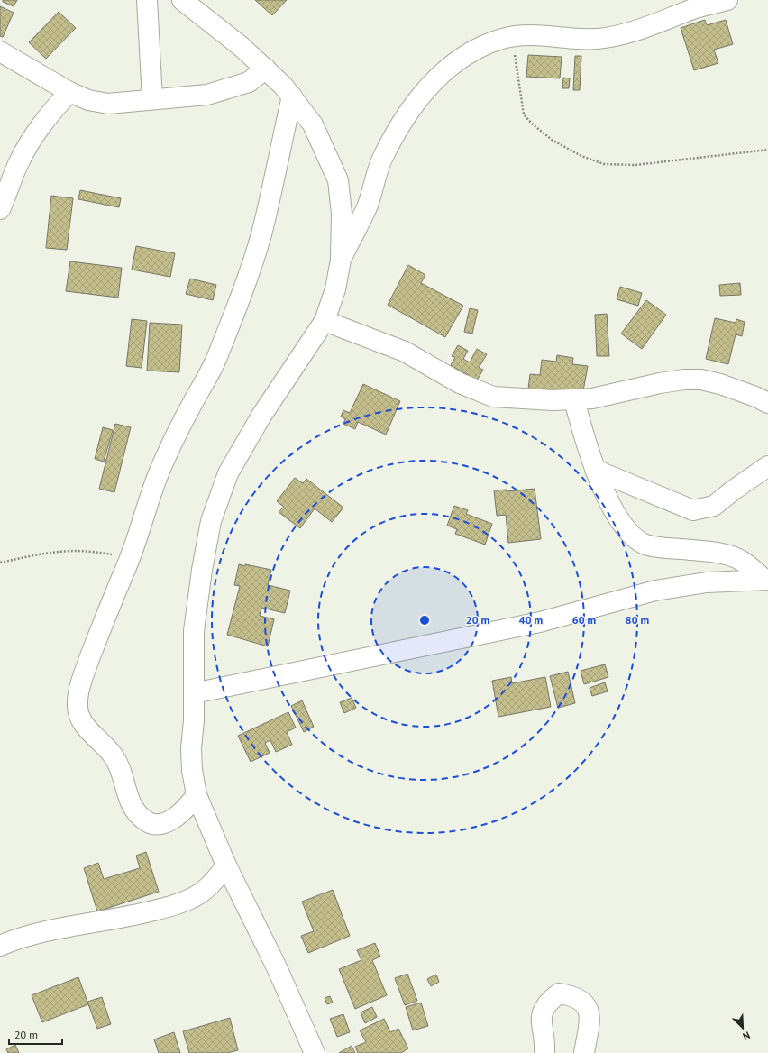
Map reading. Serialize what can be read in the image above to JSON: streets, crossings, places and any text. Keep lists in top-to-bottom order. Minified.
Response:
{"scale_bar":"20 m","north":"bottom right","rings":["20 m","40 m","60 m","80 m"]}
